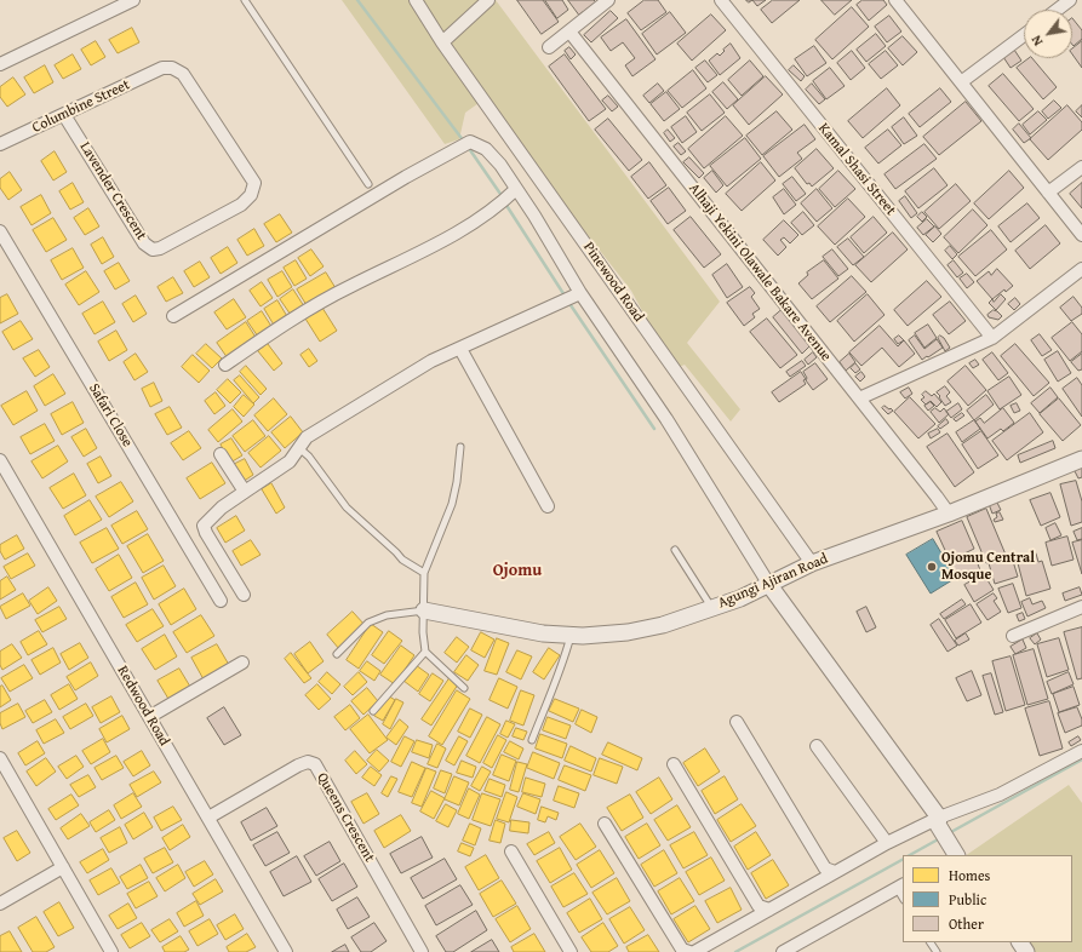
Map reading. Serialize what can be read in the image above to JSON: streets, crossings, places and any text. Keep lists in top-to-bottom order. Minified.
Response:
{"streets":{"street":["Columbine Street","Kamal Shasi Street","Lavender Crescent","Alhaji Yekini Olawale Bakare Avenue","Pinewood Road","Safari Close","Agungi Ajiran Road","Redwood Road","Queens Crescent"]},"crossings":[["Columbine Street","Lavender Crescent"],["Alhaji Yekini Olawale Bakare Avenue","Agungi Ajiran Road"],["Pinewood Road","Agungi Ajiran Road"],["Redwood Road","Queens Crescent"]],"districts":["Ojomu"],"places":["Ojomu Central Mosque"],"legend":["Homes","Public","Other"],"north":"bottom left"}
